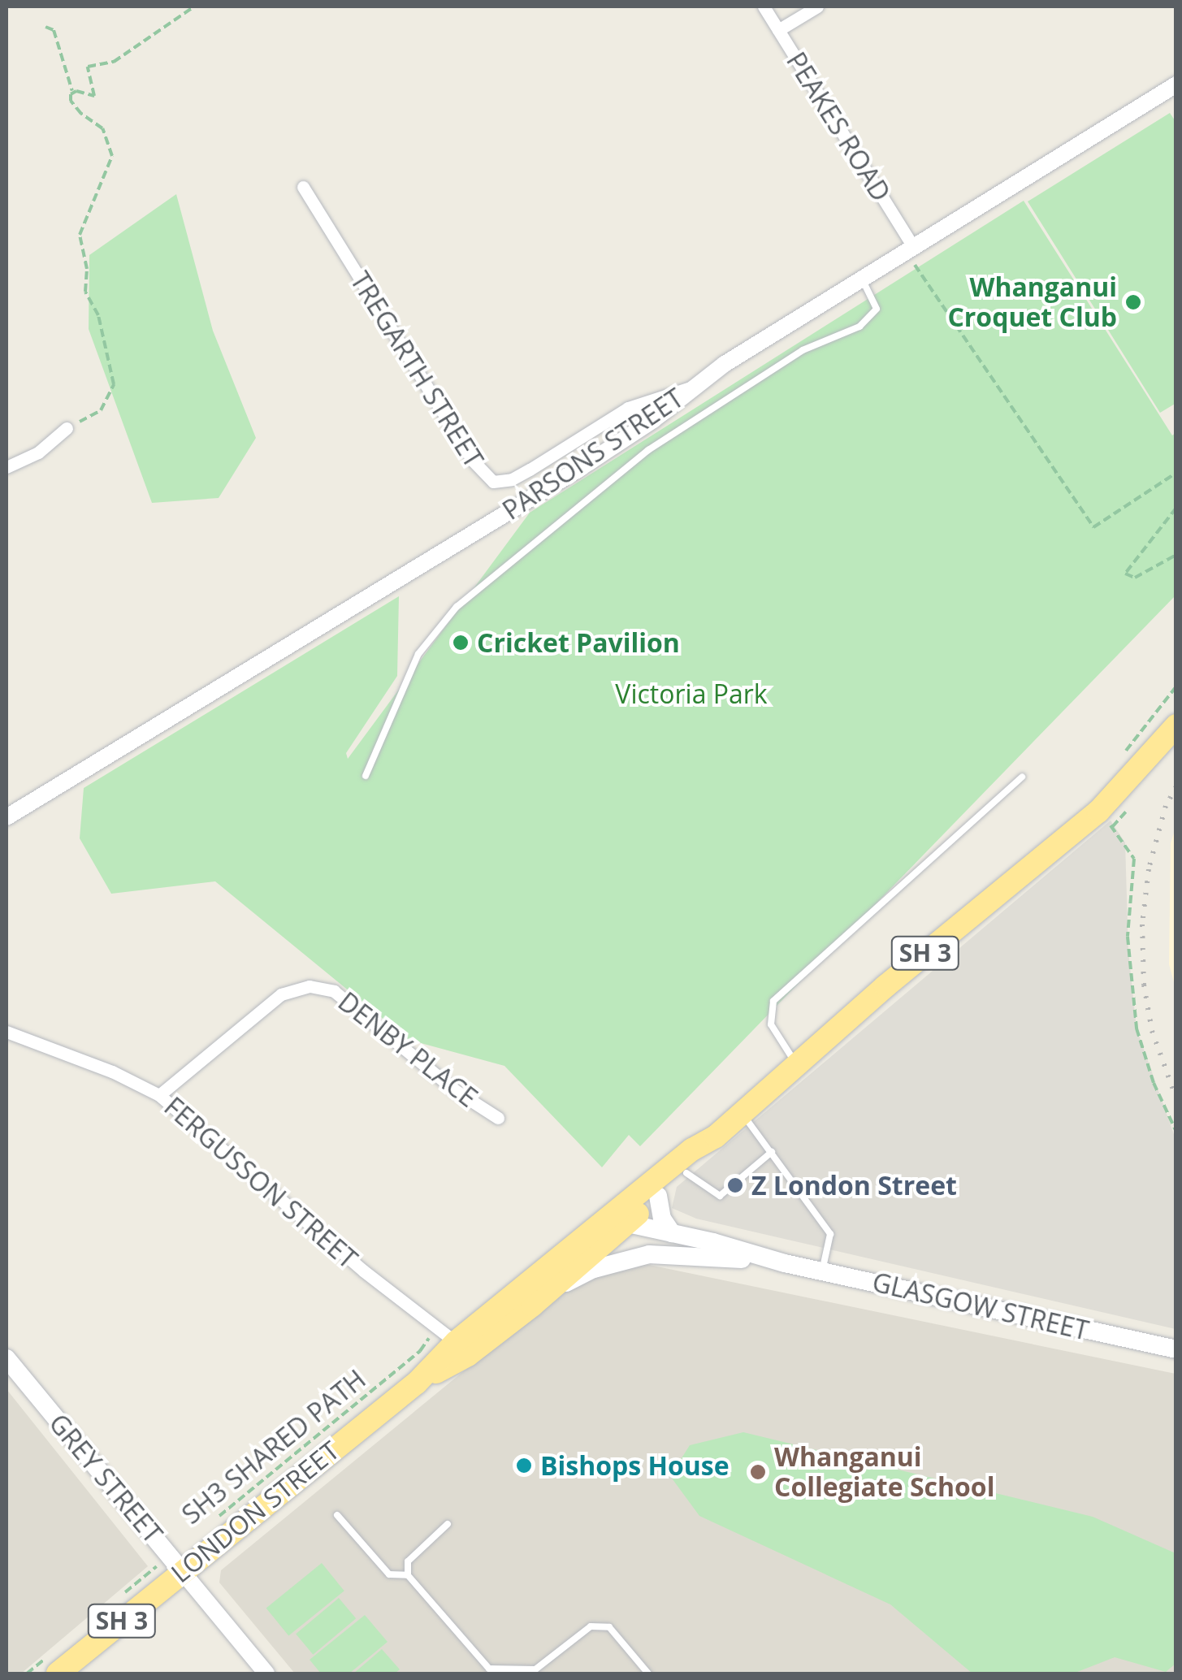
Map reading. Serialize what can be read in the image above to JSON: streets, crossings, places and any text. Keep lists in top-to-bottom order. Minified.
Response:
{"streets":{"highway":["SH 3","LONDON STREET"],"main road":["GLASGOW STREET","GREY STREET"],"street":["PEAKES ROAD","TREGARTH STREET","PARSONS STREET","DENBY PLACE","FERGUSSON STREET"],"path":["SH3 SHARED PATH"]},"crossings":[["PEAKES ROAD","PARSONS STREET"],["TREGARTH STREET","PARSONS STREET"],["SH 3","LONDON STREET"],["DENBY PLACE","FERGUSSON STREET"],["FERGUSSON STREET","LONDON STREET"],["GLASGOW STREET","LONDON STREET"],["SH3 SHARED PATH","GREY STREET"],["SH3 SHARED PATH","LONDON STREET"],["GREY STREET","LONDON STREET"]],"parks":["Victoria Park"],"places":["Whanganui Croquet Club","Cricket Pavilion","Z London Street","Bishops House","Whanganui Collegiate School"]}
